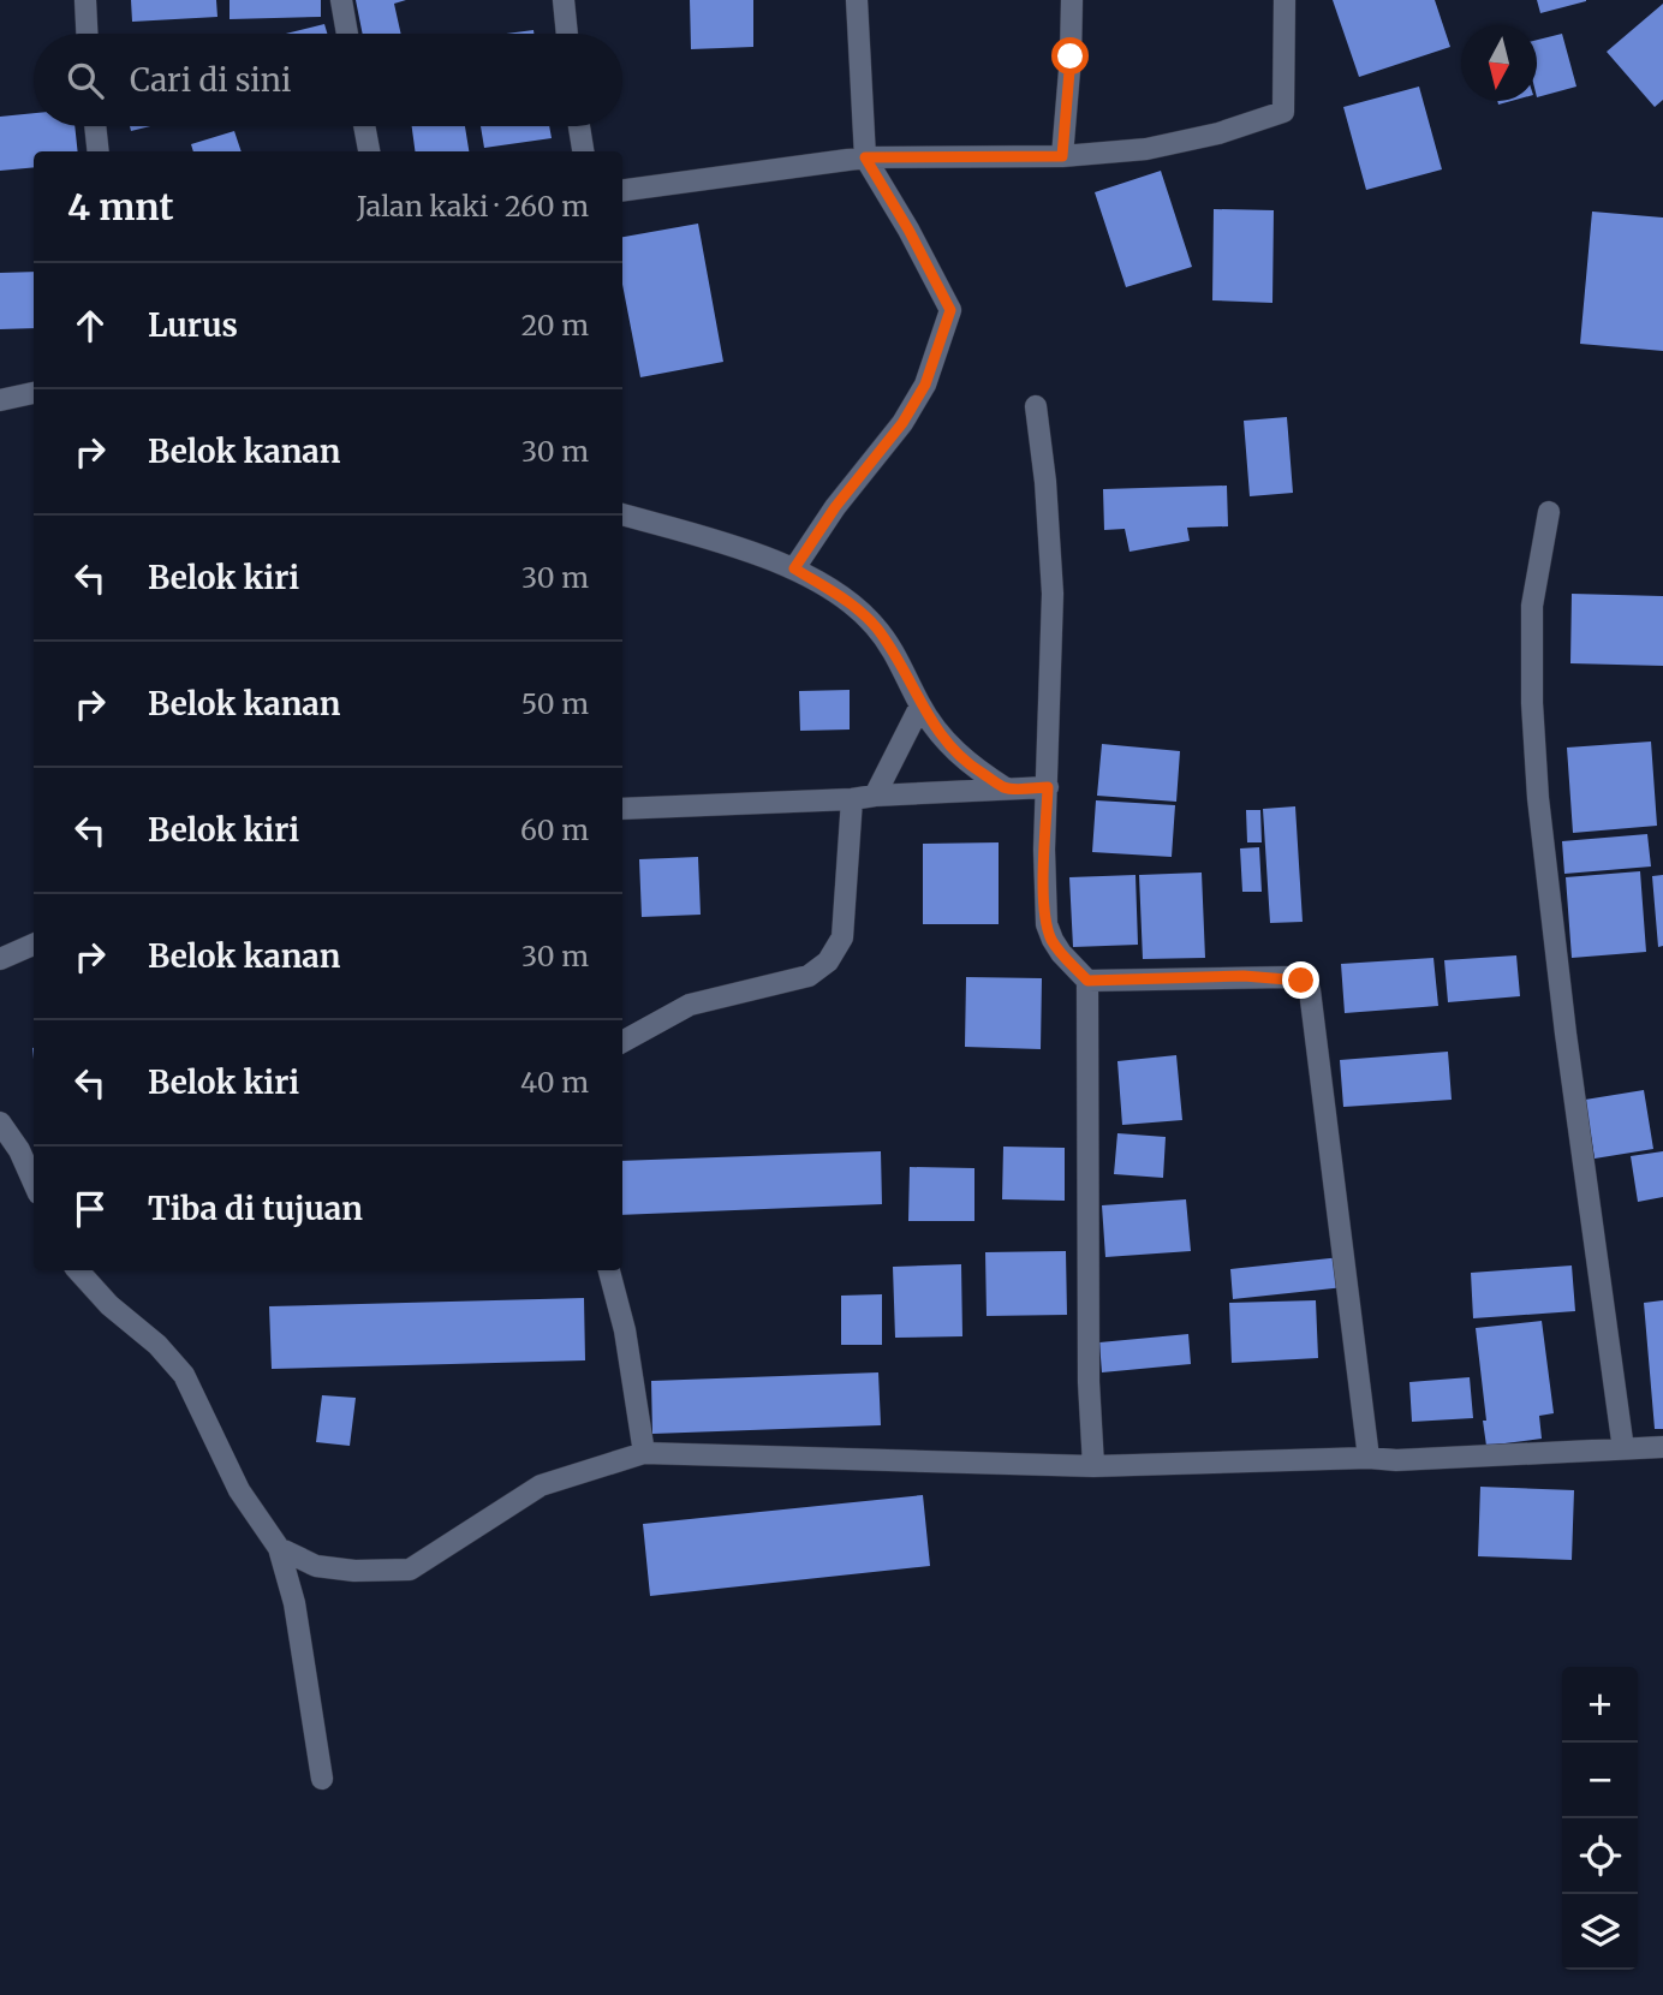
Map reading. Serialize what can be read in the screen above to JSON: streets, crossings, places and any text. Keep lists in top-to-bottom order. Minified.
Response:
{"north":"bottom","page":{"search":"Cari di sini","heading":["4 mnt","Jalan kaki · 260 m"],"list":[["Lurus","20 m"],["Belok kanan","30 m"],["Belok kiri","30 m"],["Belok kanan","50 m"],["Belok kiri","60 m"],["Belok kanan","30 m"],["Belok kiri","40 m"],"Tiba di tujuan"],"map_buttons":["+","−"]}}
